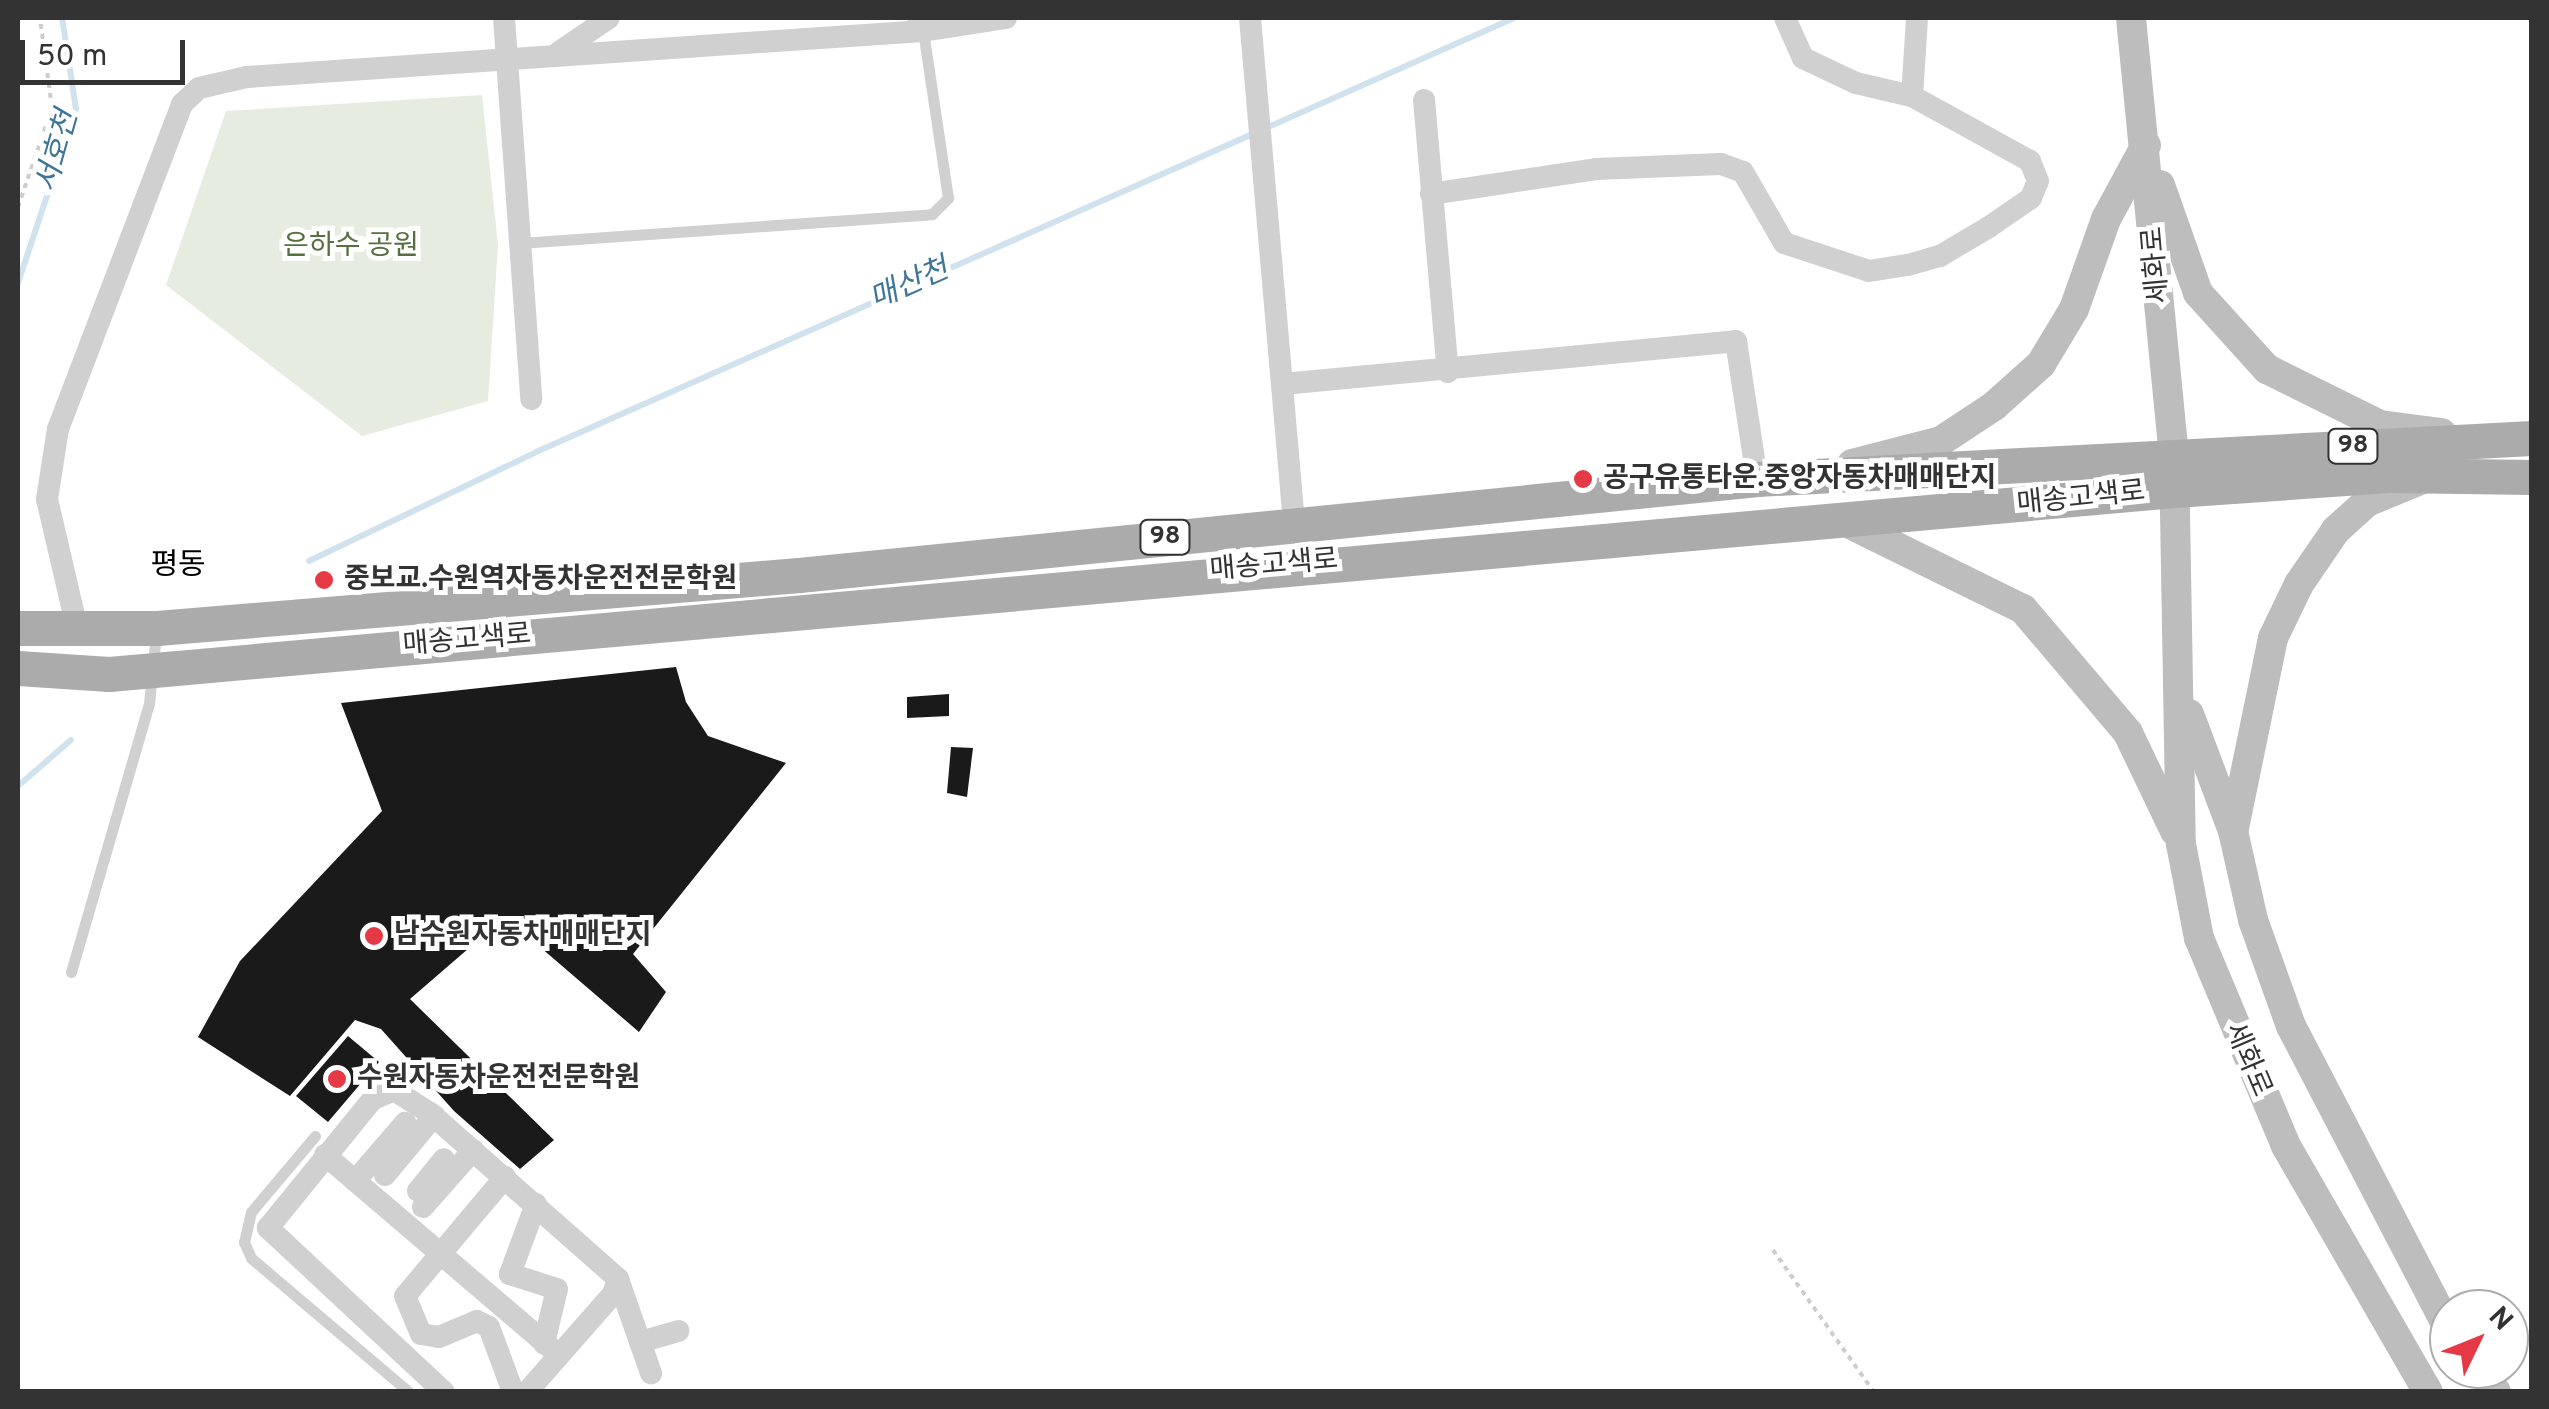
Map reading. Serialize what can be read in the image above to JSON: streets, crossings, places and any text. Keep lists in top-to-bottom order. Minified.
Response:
{"streets":{"main road":["세화로","98","매송고색로"]},"crossings":[["세화로","매송고색로"]],"districts":["평동"],"water":["서호천","매산천"],"parks":["은하수 공원"],"places":["공구유통타운.중앙자동차매매단지","중보교.수원역자동차운전전문학원","남수원자동차매매단지","수원자동차운전전문학원"],"scale_bar":"50 m","north":"top right"}
